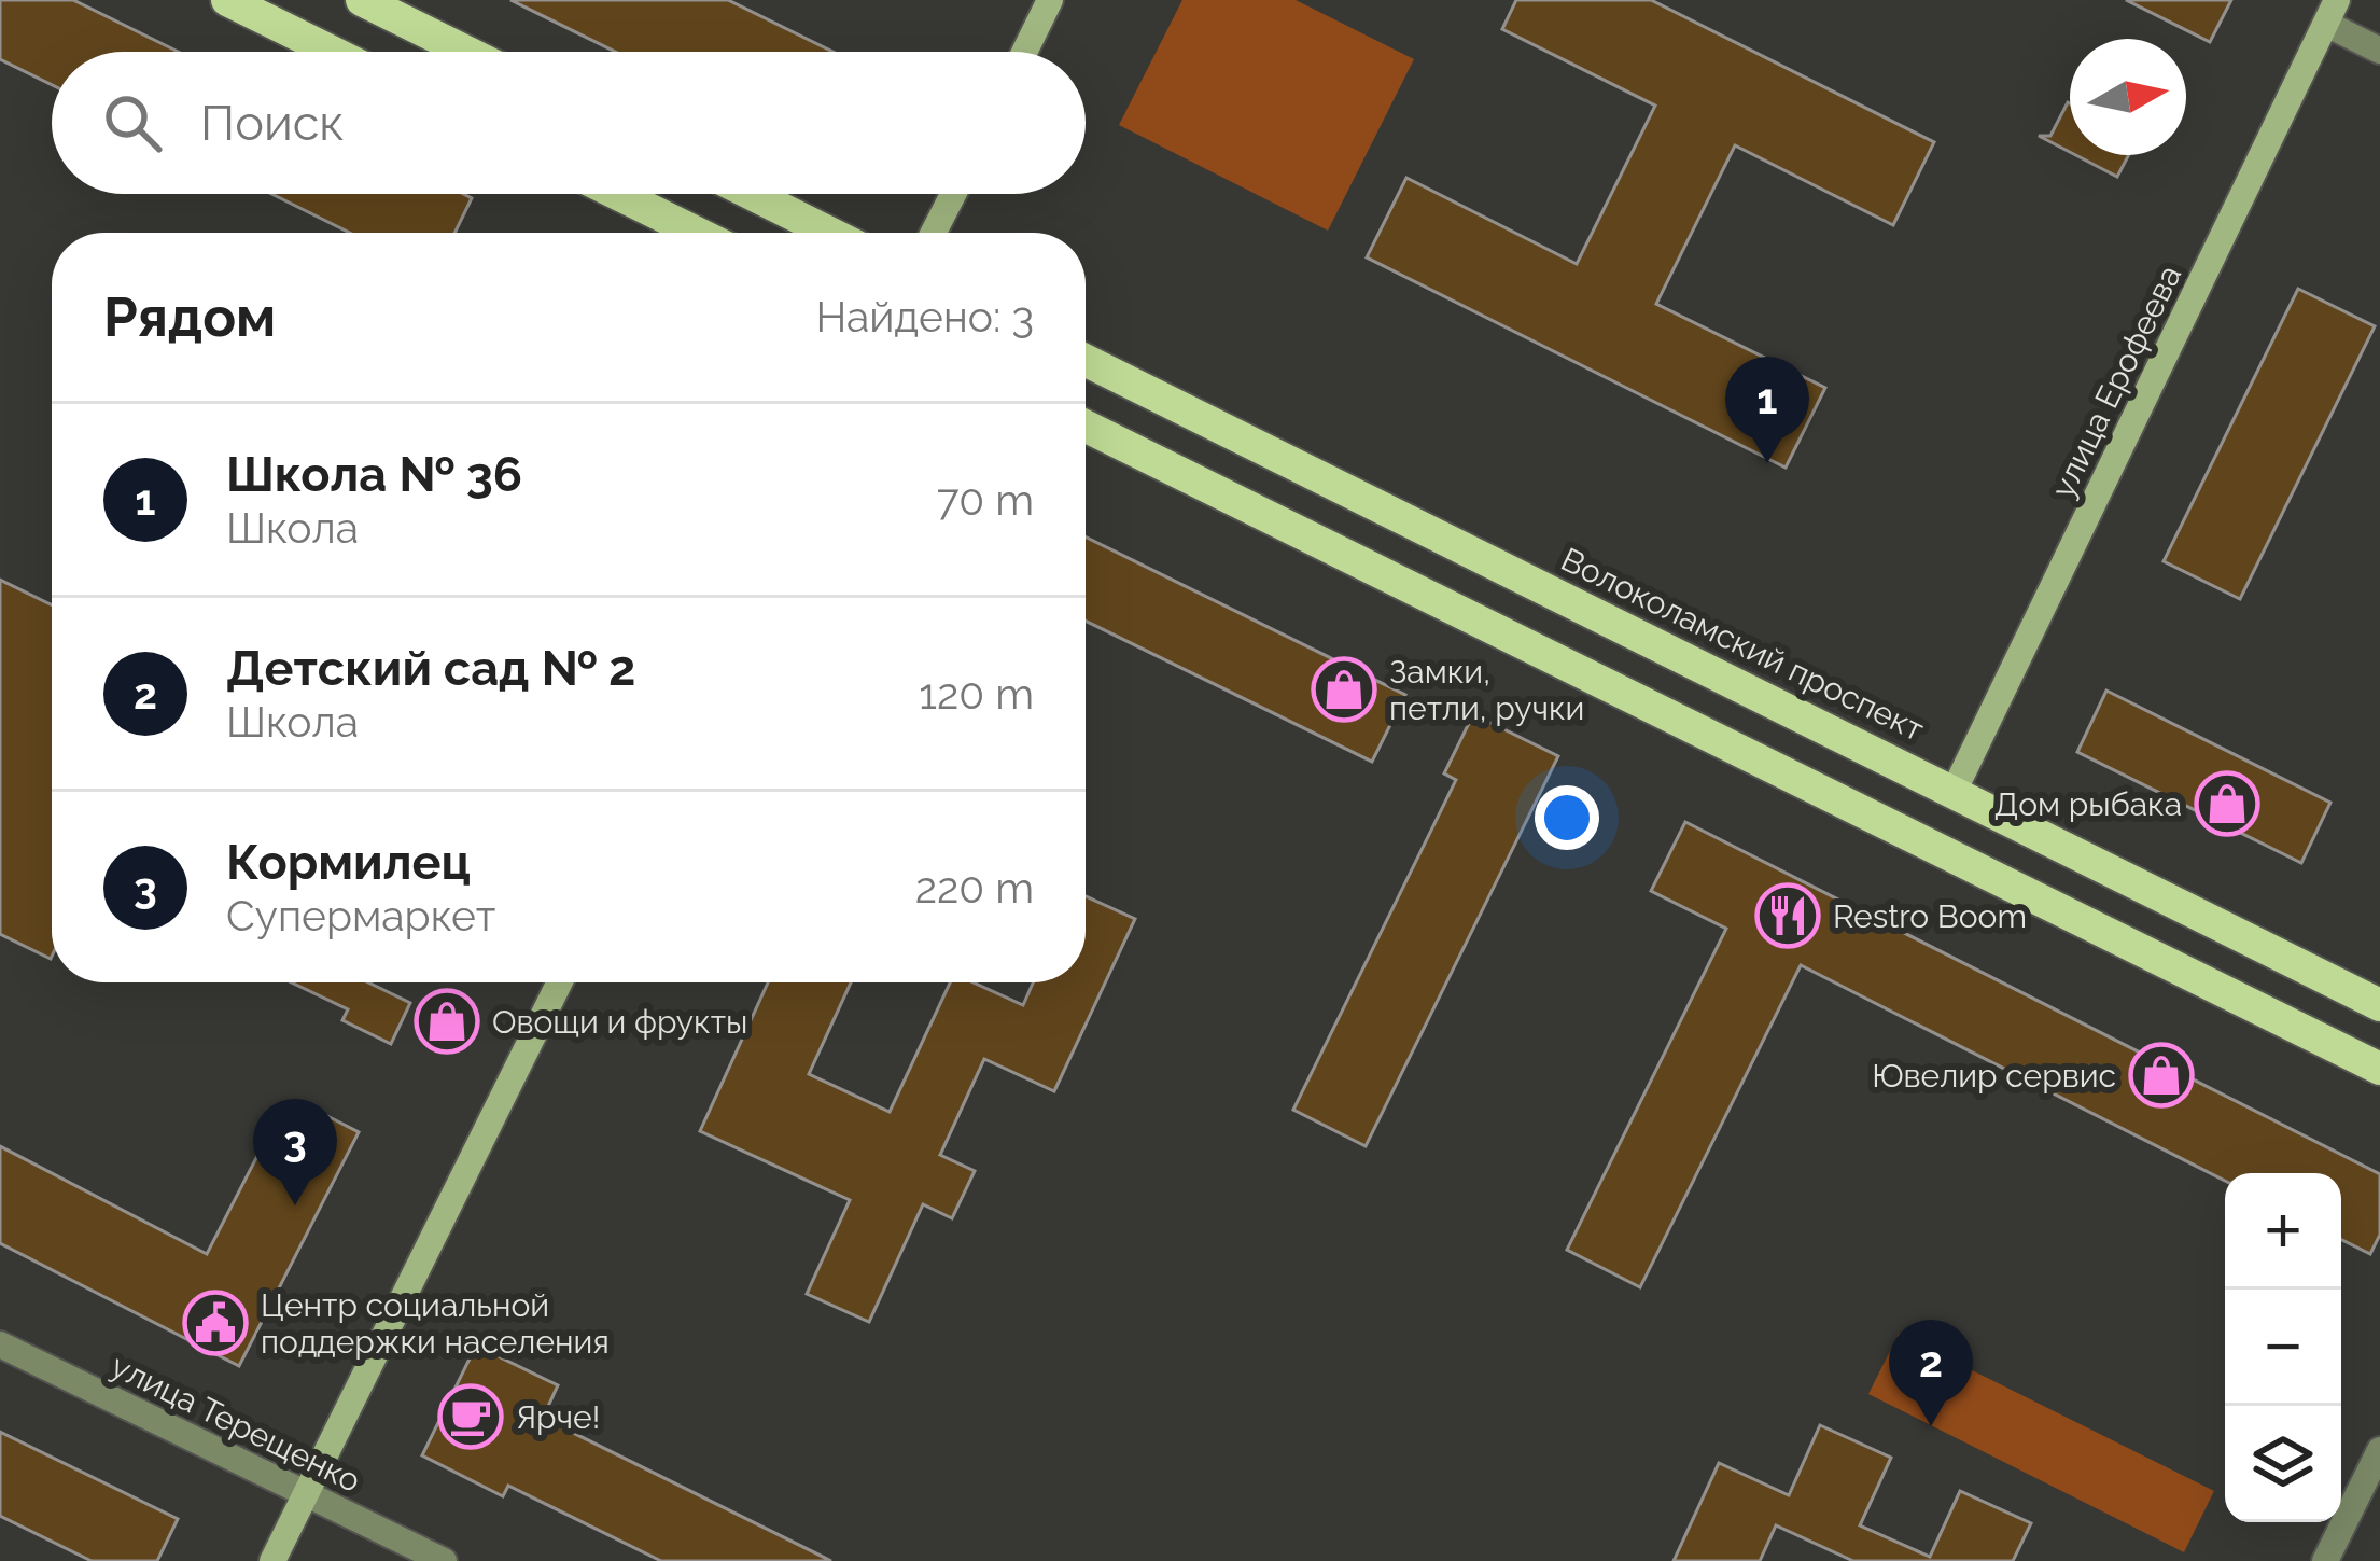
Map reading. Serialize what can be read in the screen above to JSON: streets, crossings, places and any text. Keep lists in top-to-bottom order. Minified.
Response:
{"streets":{"main road":["Волоколамский проспект"],"street":["улица Ерофеева","улица Терещенко"]},"crossings":[["улица Ерофеева","Волоколамский проспект"]],"places":{"shop":["Замки, петли, ручки","Дом рыбака","Овощи и фрукты","Ювелир сервис"],"restaurant":["Restro Boom"],"public building":["Центр социальной поддержки населения"],"cafe":["Ярче!"]},"north":"right","page":{"search":"Поиск","heading":["Рядом","Найдено: 3"],"pins":["1","3","2"],"list":[{"mark":"1","name":"Школа № 36","note":"Школа","value":"70 m"},{"mark":"2","name":"Детский сад № 2","note":"Школа","value":"120 m"},{"mark":"3","name":"Кормилец","note":"Супермаркет","value":"220 m"}],"map_buttons":["+","−"]}}
